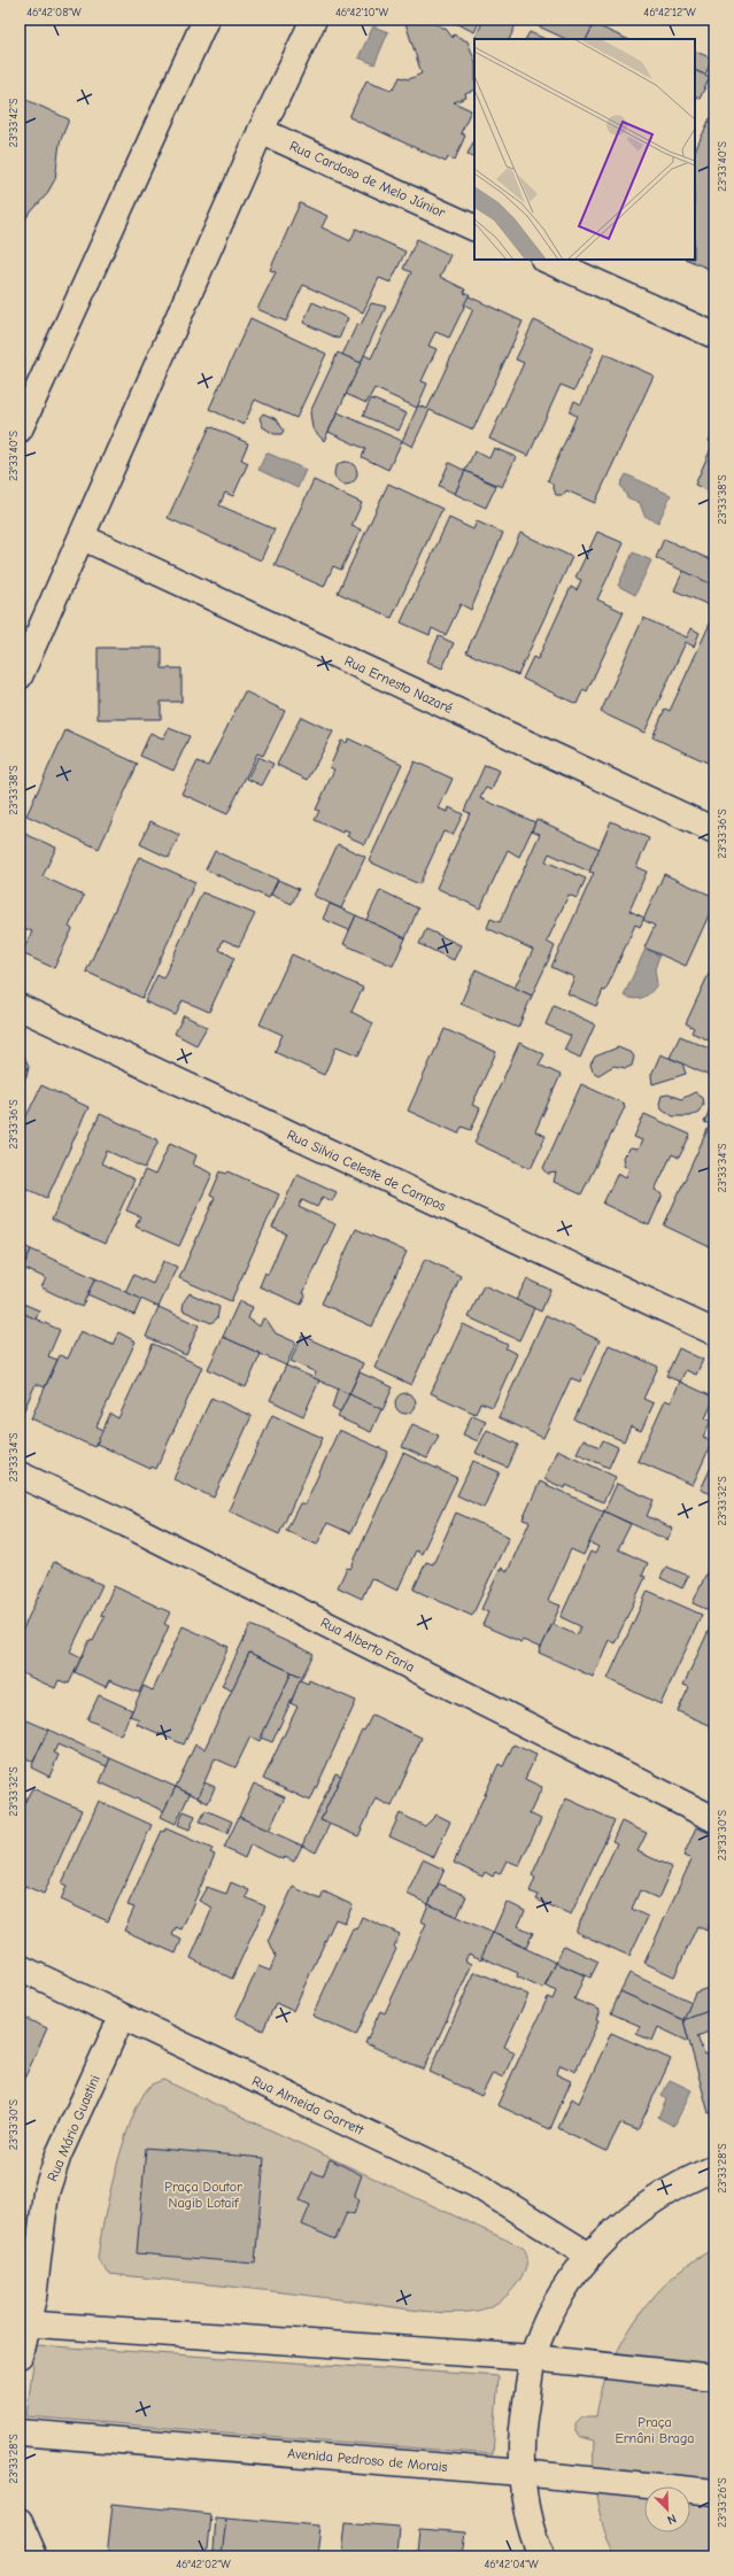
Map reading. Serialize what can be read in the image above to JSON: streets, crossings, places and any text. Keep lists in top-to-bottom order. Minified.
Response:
{"streets":{"main road":["Rua Cardoso de Melo Júnior","Rua Ernesto Nazaré","Rua Silvia Celeste de Campos","Rua Alberto Faria","Rua Almeida Garrett","Rua Mário Guastini","Avenida Pedroso de Morais"]},"crossings":[["Rua Almeida Garrett","Rua Mário Guastini"]],"parks":["Praça Doutor Nagib Lotaif","Praça Ernâni Braga"],"north":"bottom right","coordinates":["46°42'08\"W","46°42'10\"W","46°42'12\"W","23°33'42\"S","23°33'40\"S","23°33'38\"S","23°33'36\"S","23°33'34\"S","23°33'32\"S","23°33'30\"S","23°33'28\"S","23°33'26\"S","46°42'02\"W","46°42'04\"W"]}
